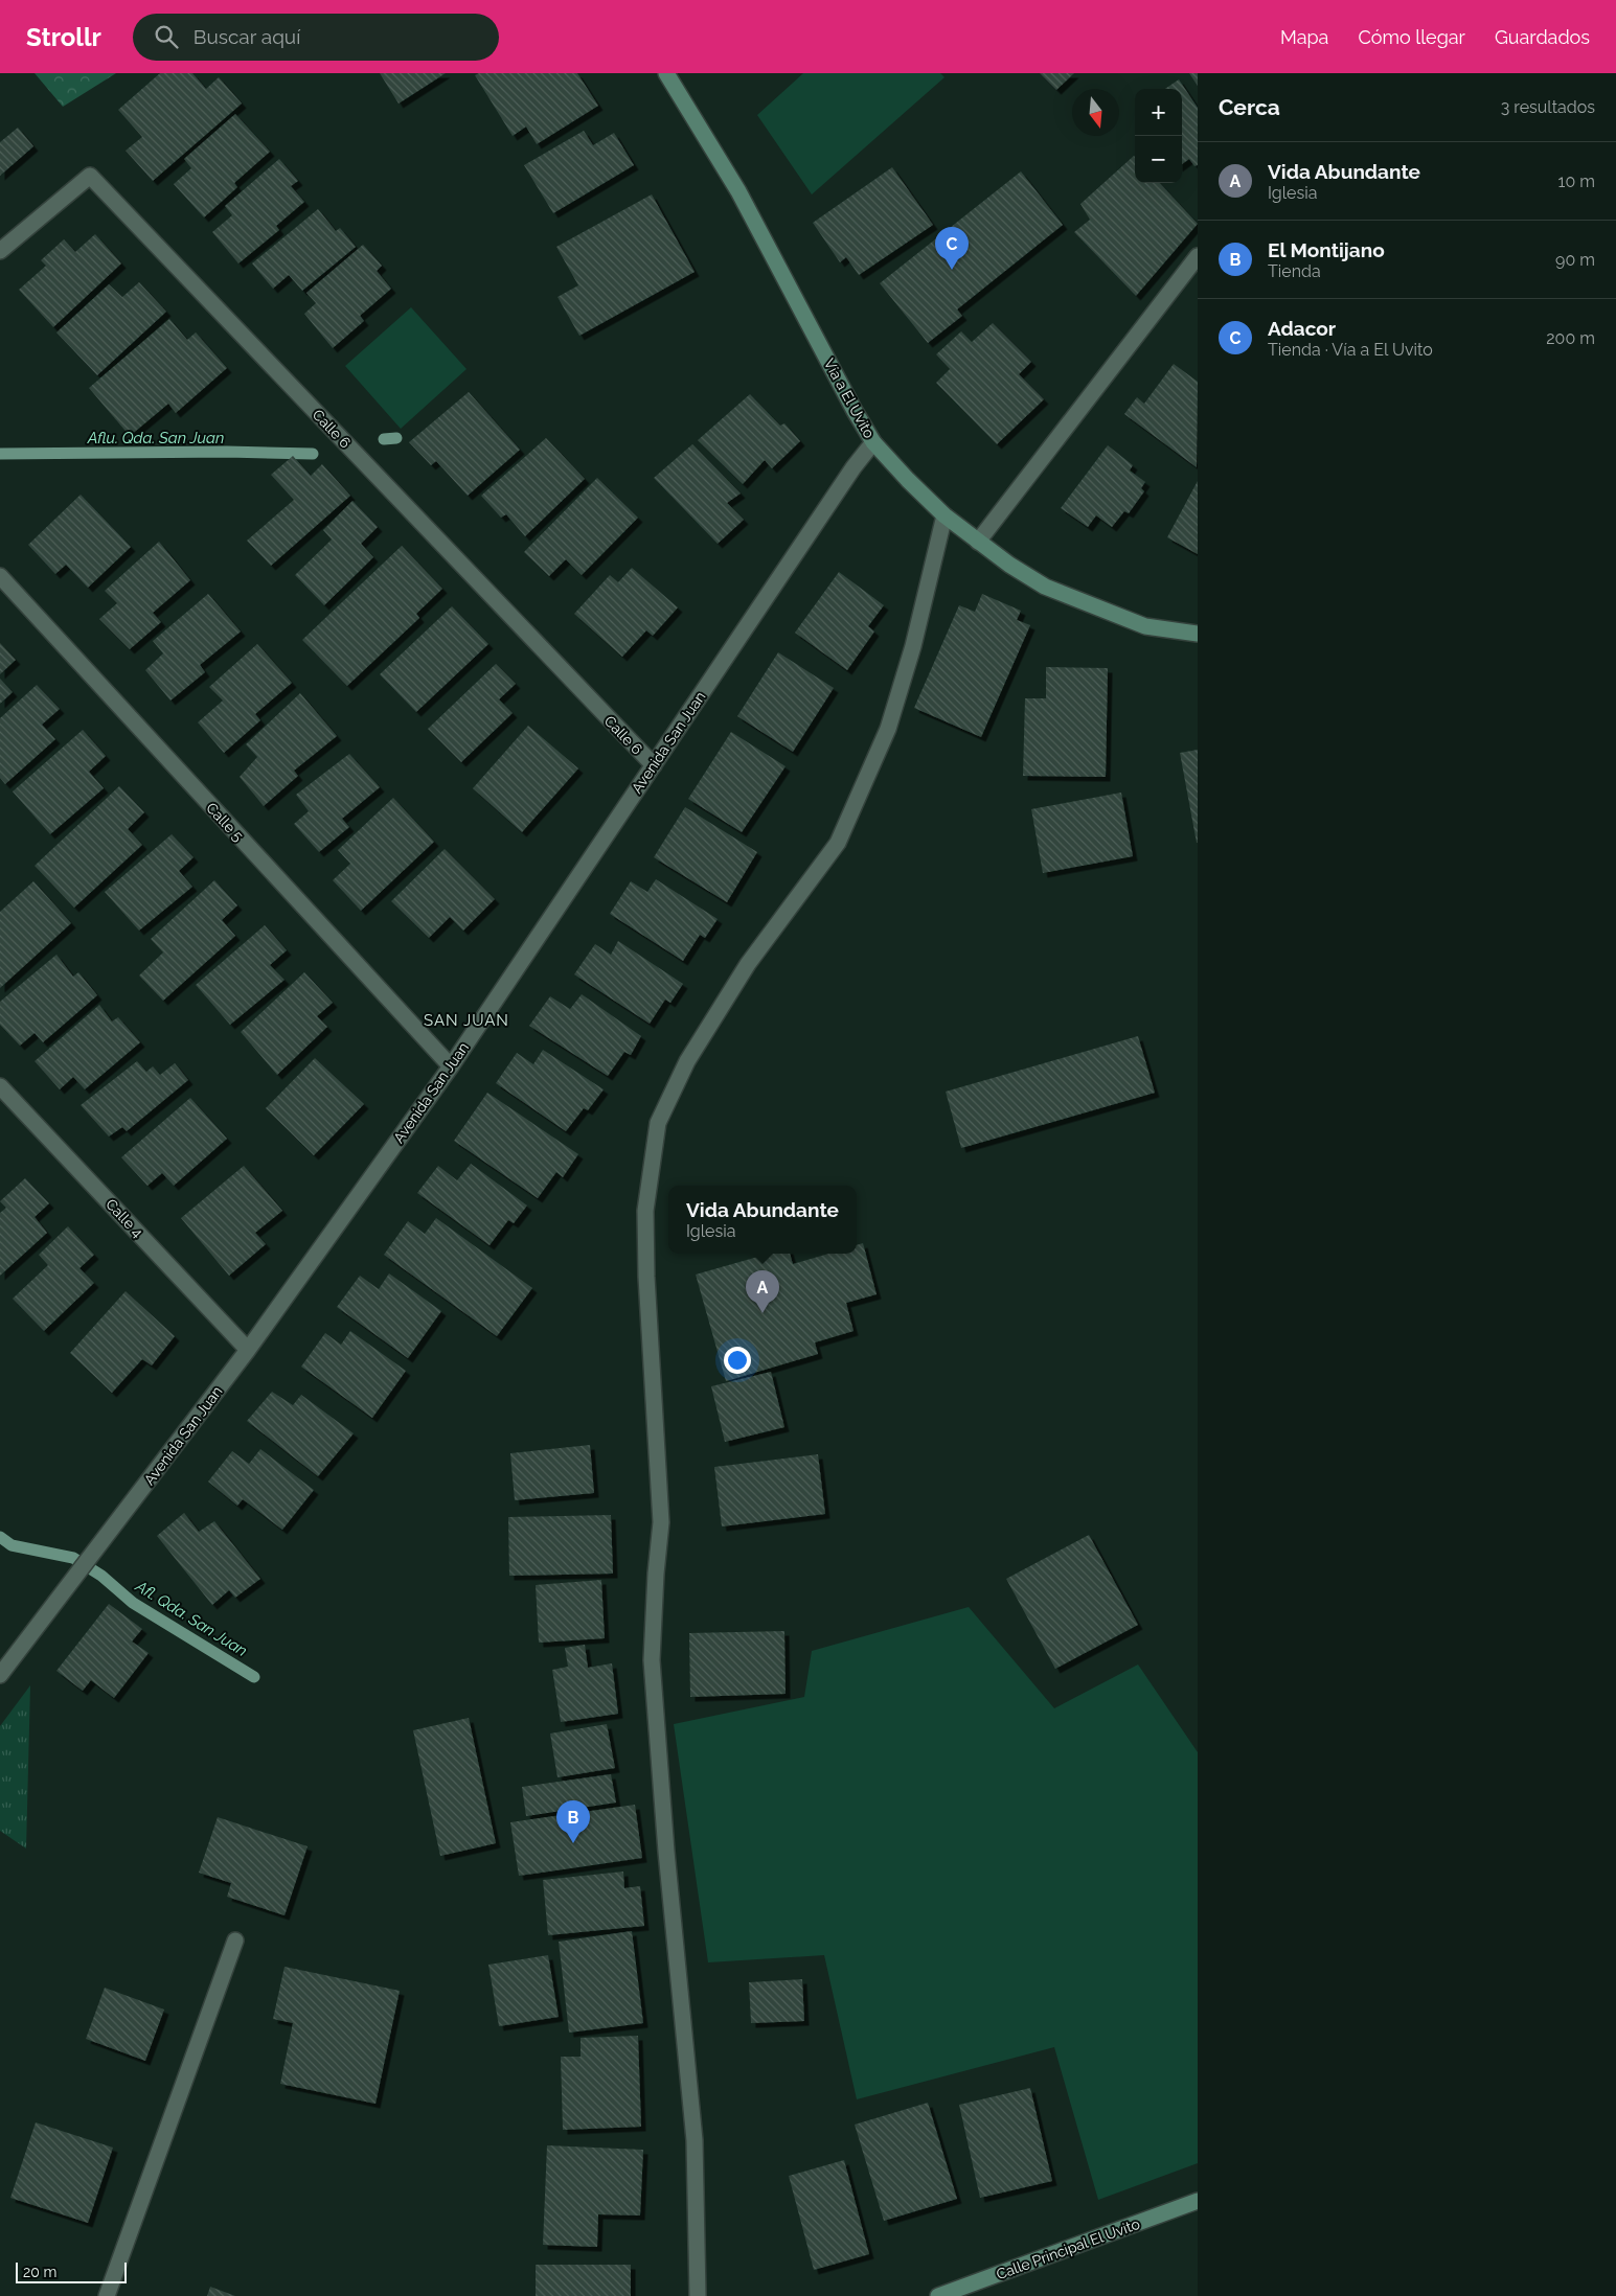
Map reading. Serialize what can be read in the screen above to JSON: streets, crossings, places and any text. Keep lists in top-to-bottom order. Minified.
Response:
{"streets":{"street":["Vía a El Uvito","Calle 6","Avenida San Juan","Calle 5","Calle 4","Calle Principal El Uvito"]},"crossings":[["Vía a El Uvito","Avenida San Juan"],["Calle 6","Avenida San Juan"],["Avenida San Juan","Calle 5"],["Avenida San Juan","Calle 4"]],"districts":["SAN JUAN"],"water":["Aflu. Qda. San Juan","Afl. Qda. San Juan"],"scale_bar":"20 m","north":"bottom","page":{"header":"Strollr","search":"Buscar aquí","nav":["Mapa","Cómo llegar","Guardados"],"heading":["Cerca","3 resultados"],"map_buttons":["+","−"],"list":[{"mark":"A","name":"Vida Abundante","note":"Iglesia","value":"10 m"},{"mark":"B","name":"El Montijano","note":"Tienda","value":"90 m"},{"mark":"C","name":"Adacor","note":"Tienda · Vía a El Uvito","value":"200 m"}],"pins":["C","A","B"],"popup":["Vida Abundante","Iglesia"],"scale":"20 m"}}
